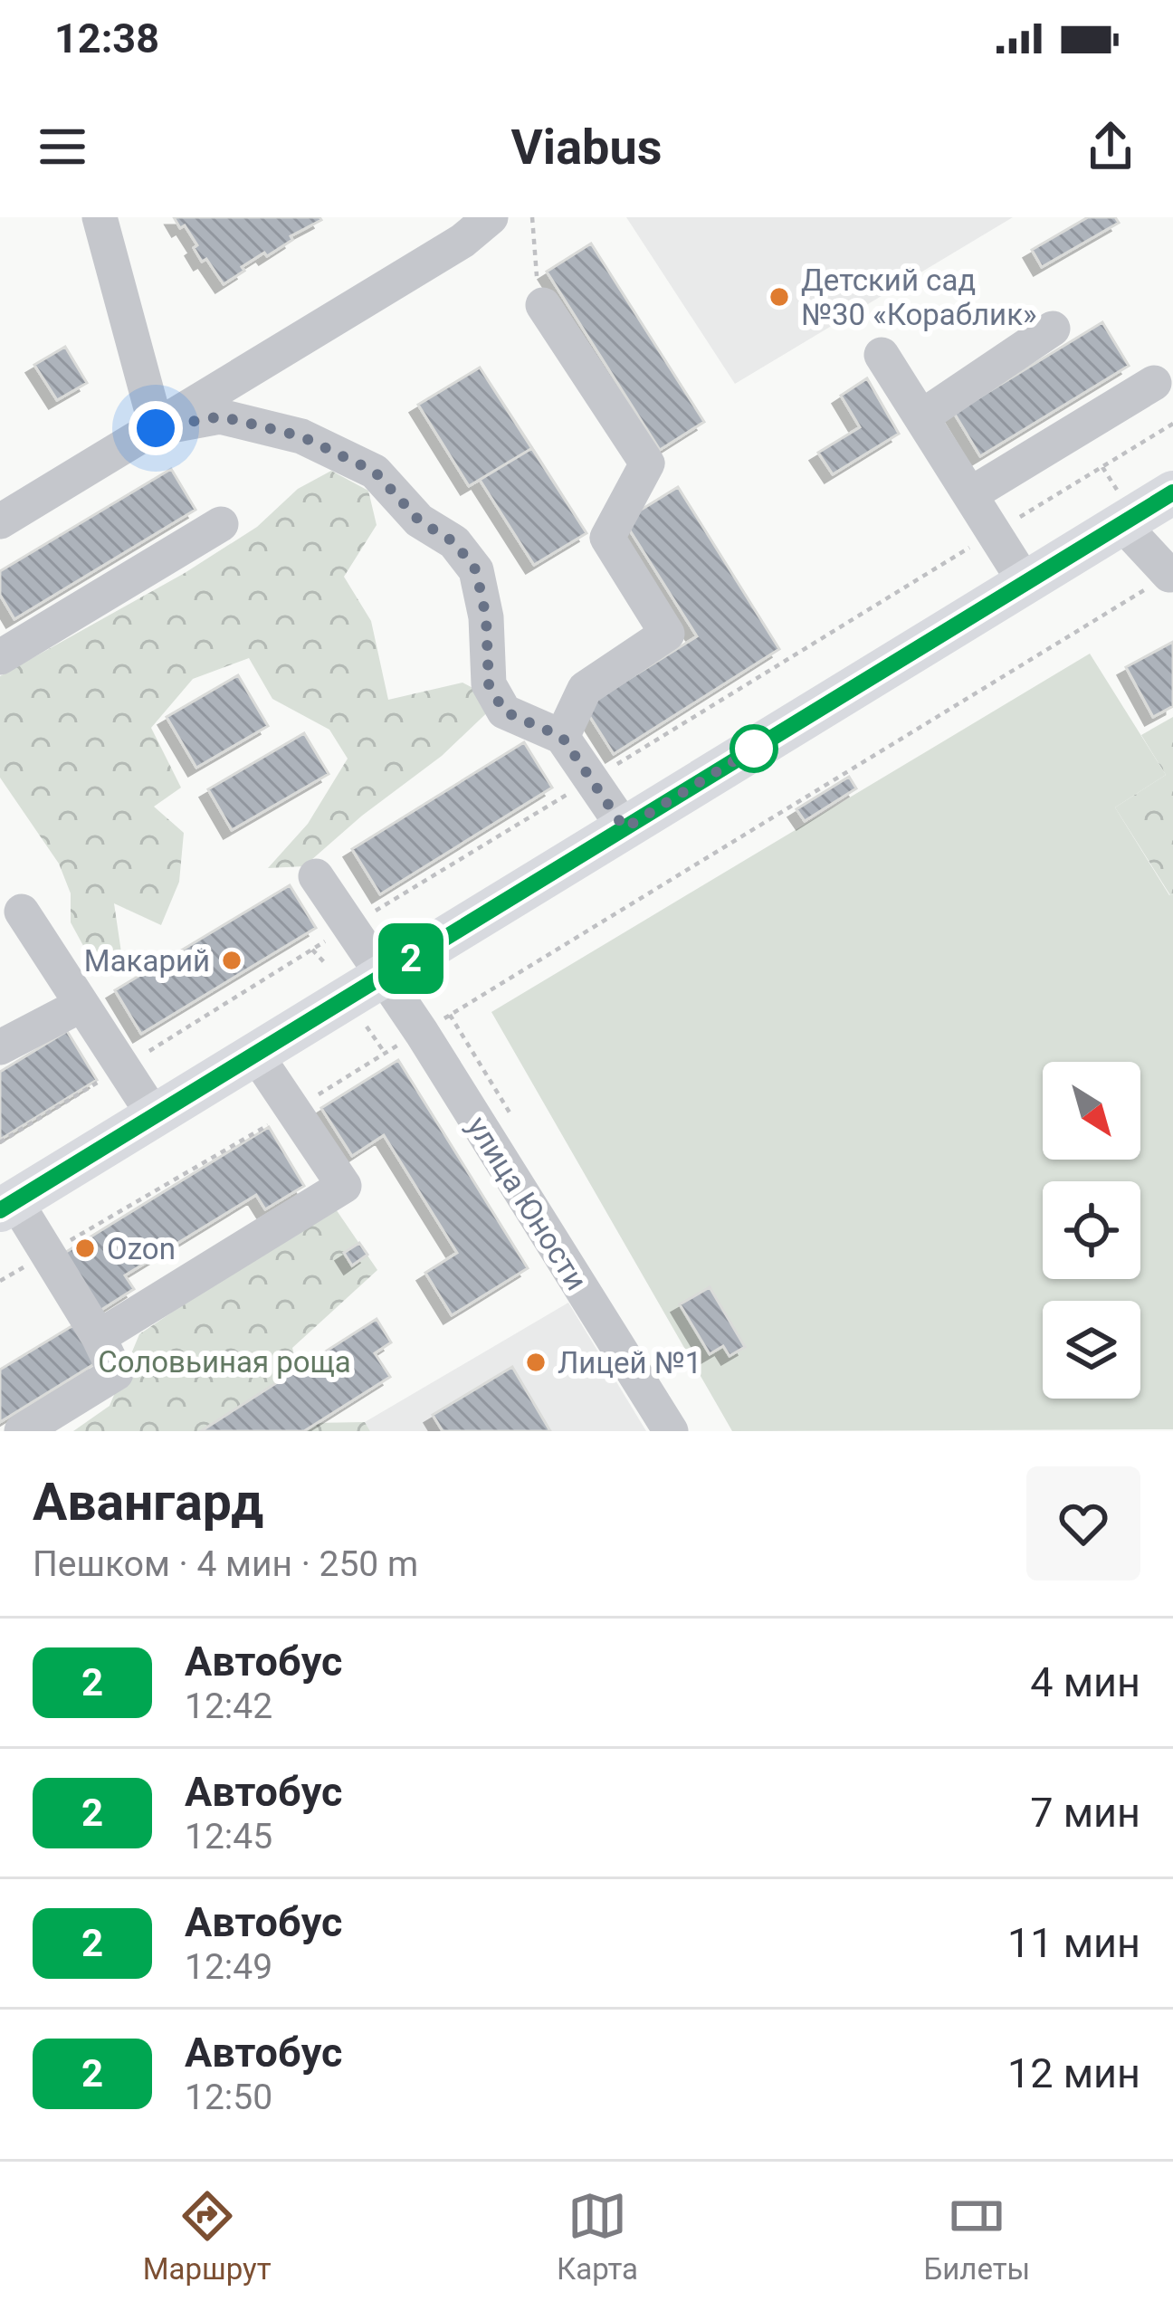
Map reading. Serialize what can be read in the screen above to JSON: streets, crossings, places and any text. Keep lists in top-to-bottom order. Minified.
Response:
{"streets":{"street":["улица Юности"]},"parks":["Соловьиная роща"],"places":["Детский сад №30 «Кораблик»","Макарий","Ozon","Лицей №1"],"lines":["bus line 2"],"north":"bottom right","page":{"status":"12:38","header":"Viabus","on_map":"2","heading":["Авангард","Пешком · 4 мин · 250 m"],"list":[{"mark":"2","name":"Автобус","note":"12:42","value":"4 мин"},{"mark":"2","name":"Автобус","note":"12:45","value":"7 мин"},{"mark":"2","name":"Автобус","note":"12:49","value":"11 мин"},{"mark":"2","name":"Автобус","note":"12:50","value":"12 мин"}],"tabs":["Маршрут","Карта","Билеты"]}}
